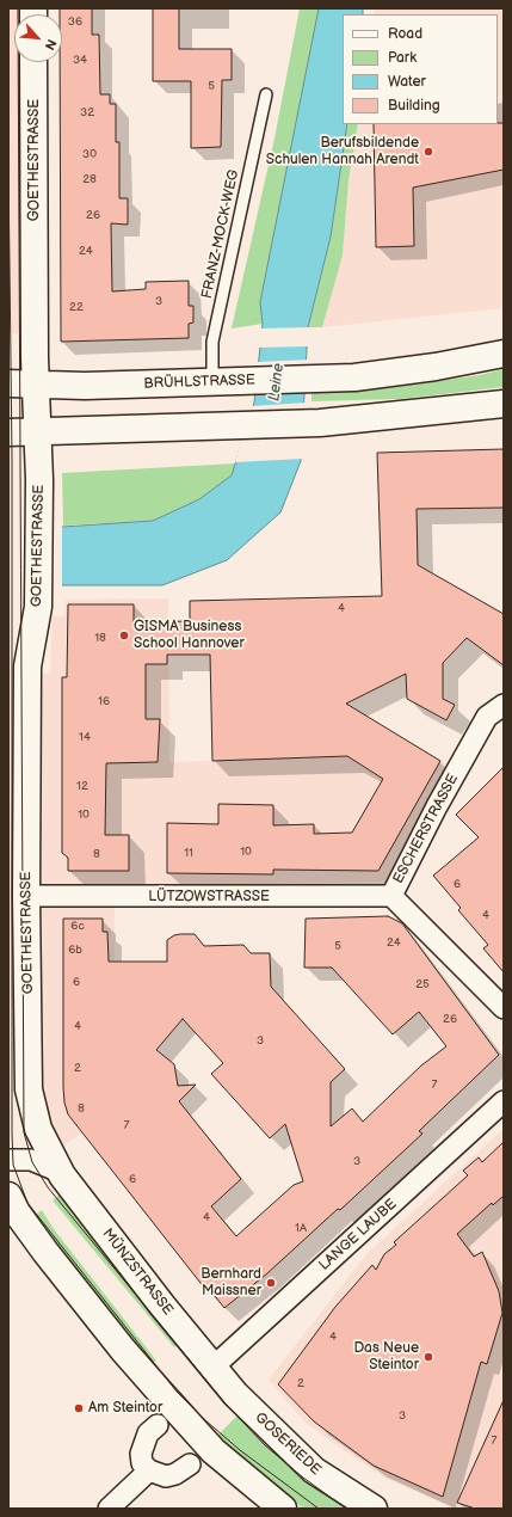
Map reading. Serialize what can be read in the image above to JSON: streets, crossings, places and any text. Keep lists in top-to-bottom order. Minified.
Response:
{"streets":{"street":["GOETHESTRASSE","BRÜHLSTRASSE","ESCHERSTRASSE","LÜTZOWSTRASSE","LANGE LAUBE","MÜNZSTRASSE","GOSERIEDE"],"lane":["FRANZ-MOCK-WEG"]},"crossings":[["GOETHESTRASSE","BRÜHLSTRASSE"],["GOETHESTRASSE","LÜTZOWSTRASSE"],["GOETHESTRASSE","MÜNZSTRASSE"],["FRANZ-MOCK-WEG","BRÜHLSTRASSE"],["ESCHERSTRASSE","LÜTZOWSTRASSE"],["LANGE LAUBE","MÜNZSTRASSE"],["LANGE LAUBE","GOSERIEDE"],["MÜNZSTRASSE","GOSERIEDE"]],"water":["Leine"],"places":["Berufsbildende Schulen Hannah Arendt","GISMA Business School Hannover","Bernhard Maissner","Das Neue Steintor","Am Steintor"],"house_numbers":["36","34","5","32","30","28","26","24","3","22","4","18","16","14","12","10","10","11","8","6","4","6c","24","5","6b","6","25","26","4","3","2","7","8","7","3","6","4","1A","4","2","3","7"],"legend":["Road","Park","Water","Building"],"north":"bottom right"}
